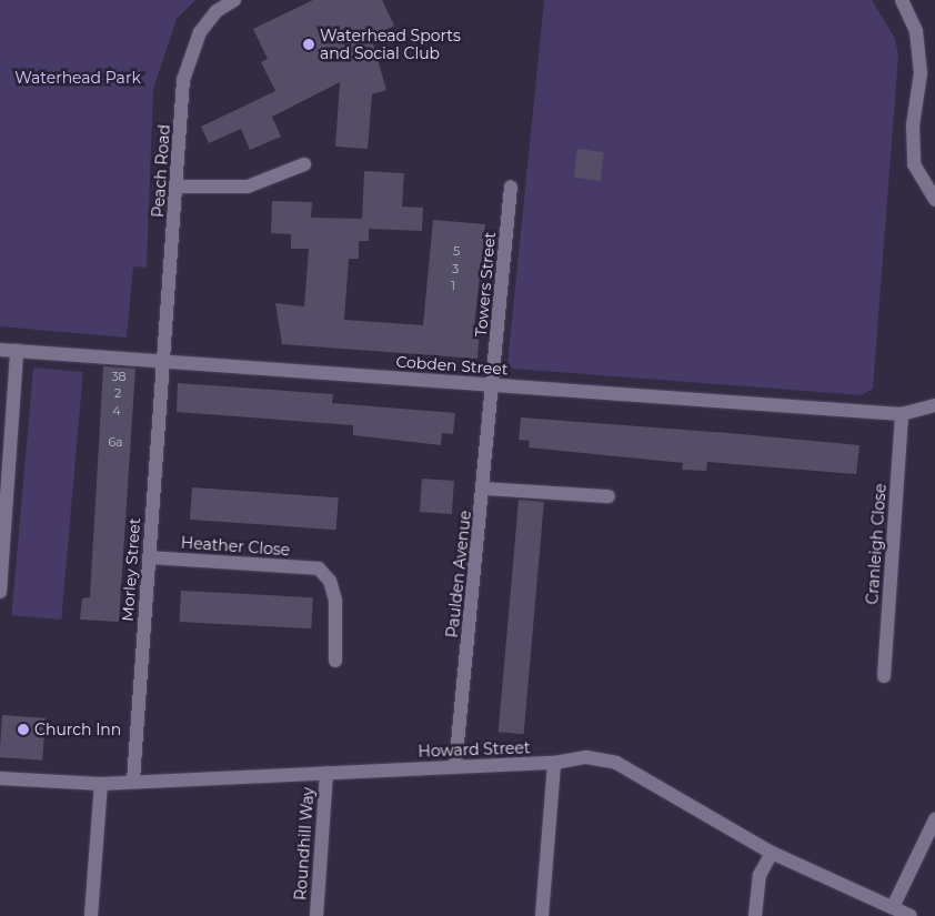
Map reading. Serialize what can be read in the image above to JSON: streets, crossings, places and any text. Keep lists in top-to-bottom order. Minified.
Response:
{"streets":{"street":["Peach Road","Towers Street","Cobden Street","Cranleigh Close","Heather Close","Morley Street","Paulden Avenue","Howard Street","Roundhill Way"]},"crossings":[["Peach Road","Cobden Street"],["Peach Road","Morley Street"],["Towers Street","Cobden Street"],["Towers Street","Paulden Avenue"],["Cobden Street","Cranleigh Close"],["Cobden Street","Morley Street"],["Cobden Street","Paulden Avenue"],["Heather Close","Morley Street"],["Morley Street","Howard Street"],["Paulden Avenue","Howard Street"],["Howard Street","Roundhill Way"]],"parks":["Waterhead Park"],"places":["Waterhead Sports and Social Club","Church Inn"],"house_numbers":["5","3","1","38","2","4","6a"]}
